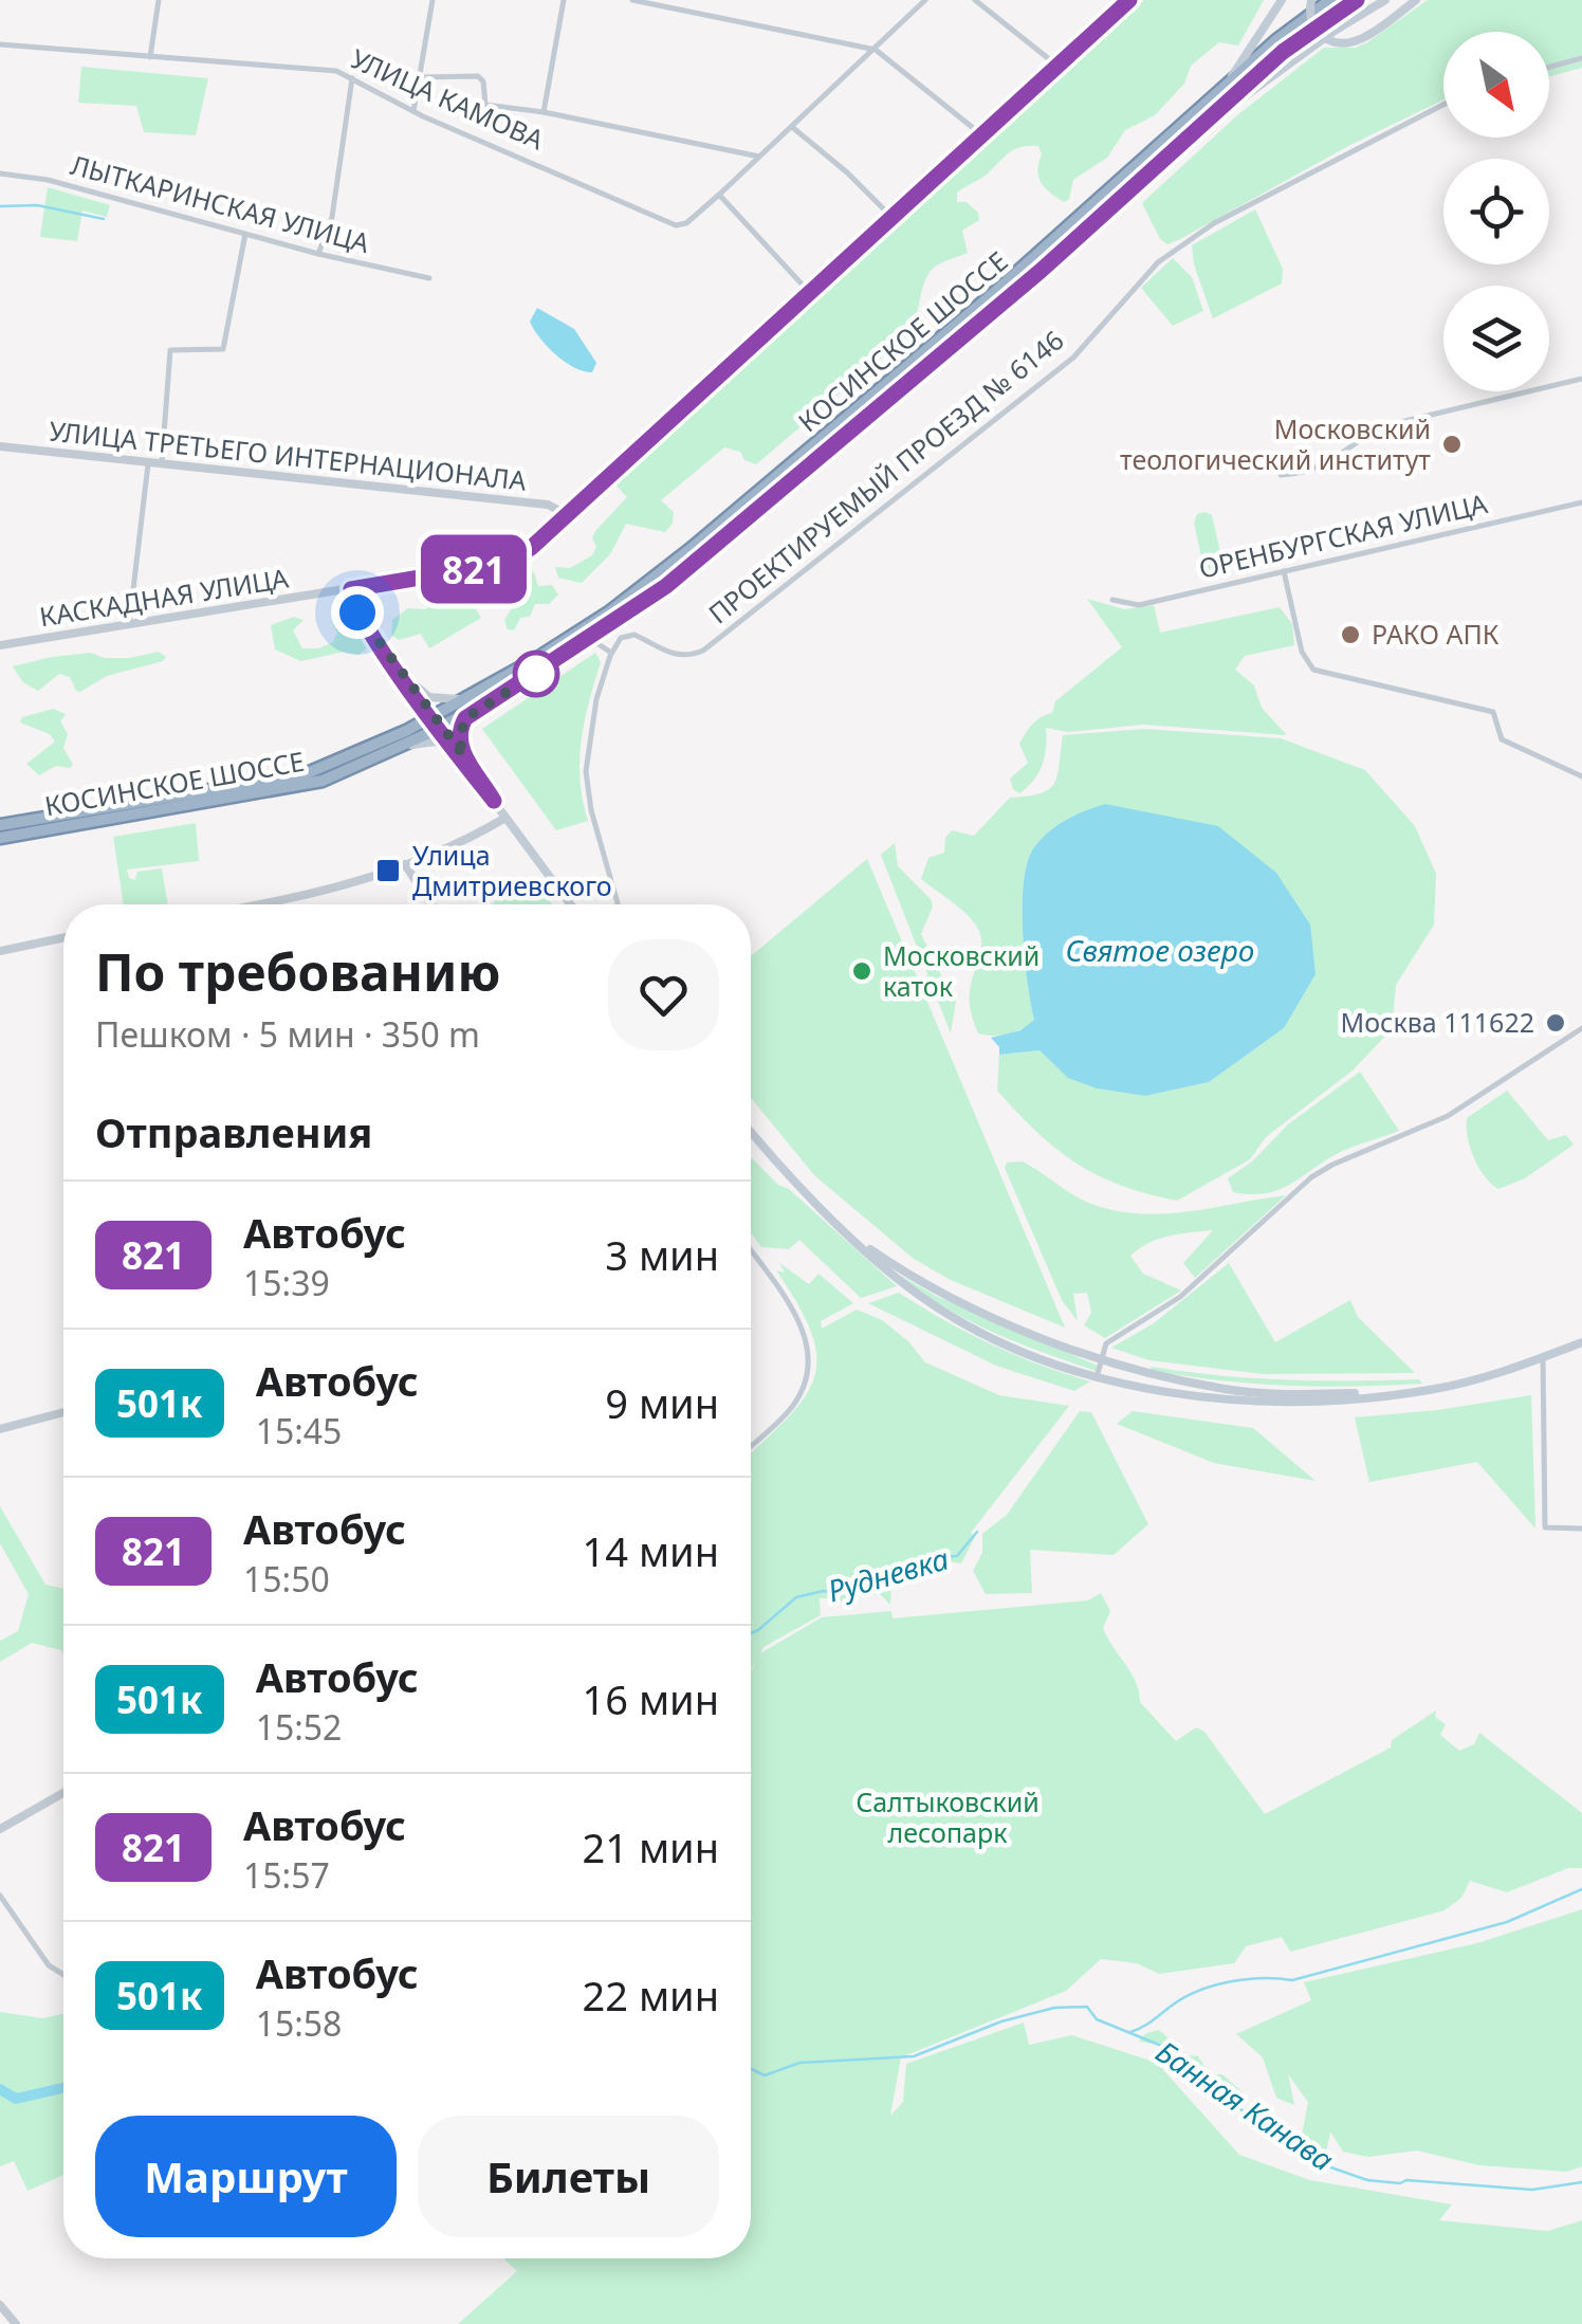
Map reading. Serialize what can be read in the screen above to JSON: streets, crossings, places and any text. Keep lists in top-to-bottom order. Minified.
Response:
{"streets":{"highway":["КОСИНСКОЕ ШОССЕ"],"street":["УЛИЦА КАМОВА","ЛЫТКАРИНСКАЯ УЛИЦА","УЛИЦА ТРЕТЬЕГО ИНТЕРНАЦИОНАЛА","ПРОЕКТИРУЕМЫЙ ПРОЕЗД № 6146","ОРЕНБУРГСКАЯ УЛИЦА","КАСКАДНАЯ УЛИЦА"]},"crossings":[["УЛИЦА ТРЕТЬЕГО ИНТЕРНАЦИОНАЛА","КАСКАДНАЯ УЛИЦА"]],"water":["Святое озеро","Рудневка","Банная Канава"],"parks":["Салтыковский лесопарк"],"places":{"other":["Московский теологический институт","РАКО АПК","Московский каток","Москва 111622"],"transit":["Улица Дмитриевского"]},"lines":["bus line 821"],"north":"bottom right","page":{"on_map":"821","heading":[["По требованию","Пешком · 5 мин · 350 m"],"Отправления"],"list":[{"mark":"821","name":"Автобус","note":"15:39","value":"3 мин"},{"mark":"501к","name":"Автобус","note":"15:45","value":"9 мин"},{"mark":"821","name":"Автобус","note":"15:50","value":"14 мин"},{"mark":"501к","name":"Автобус","note":"15:52","value":"16 мин"},{"mark":"821","name":"Автобус","note":"15:57","value":"21 мин"},{"mark":"501к","name":"Автобус","note":"15:58","value":"22 мин"}],"buttons":["Маршрут","Билеты"]}}
